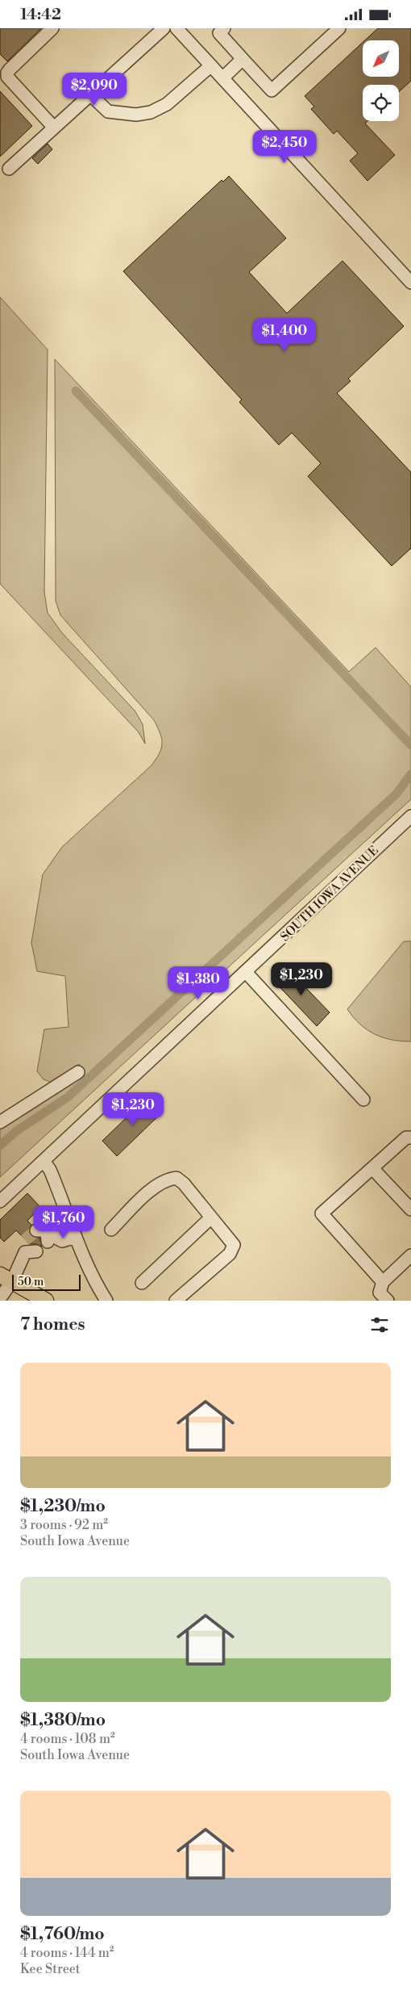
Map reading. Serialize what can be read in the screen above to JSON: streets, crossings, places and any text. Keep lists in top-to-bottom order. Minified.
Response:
{"streets":{"street":["SOUTH IOWA AVENUE"]},"scale_bar":"50 m","north":"bottom left","page":{"status":"14:42","price":["$2,090","$2,450","$1,400","$1,230","$1,380","$1,230","$1,760"],"scale":"50 m","heading":"7 homes","list":[{"name":"$1,230/mo","note":"3 rooms · 92 m² · South Iowa Avenue"},{"name":"$1,380/mo","note":"4 rooms · 108 m² · South Iowa Avenue"},{"name":"$1,760/mo","note":"4 rooms · 144 m² · Kee Street"}]}}
